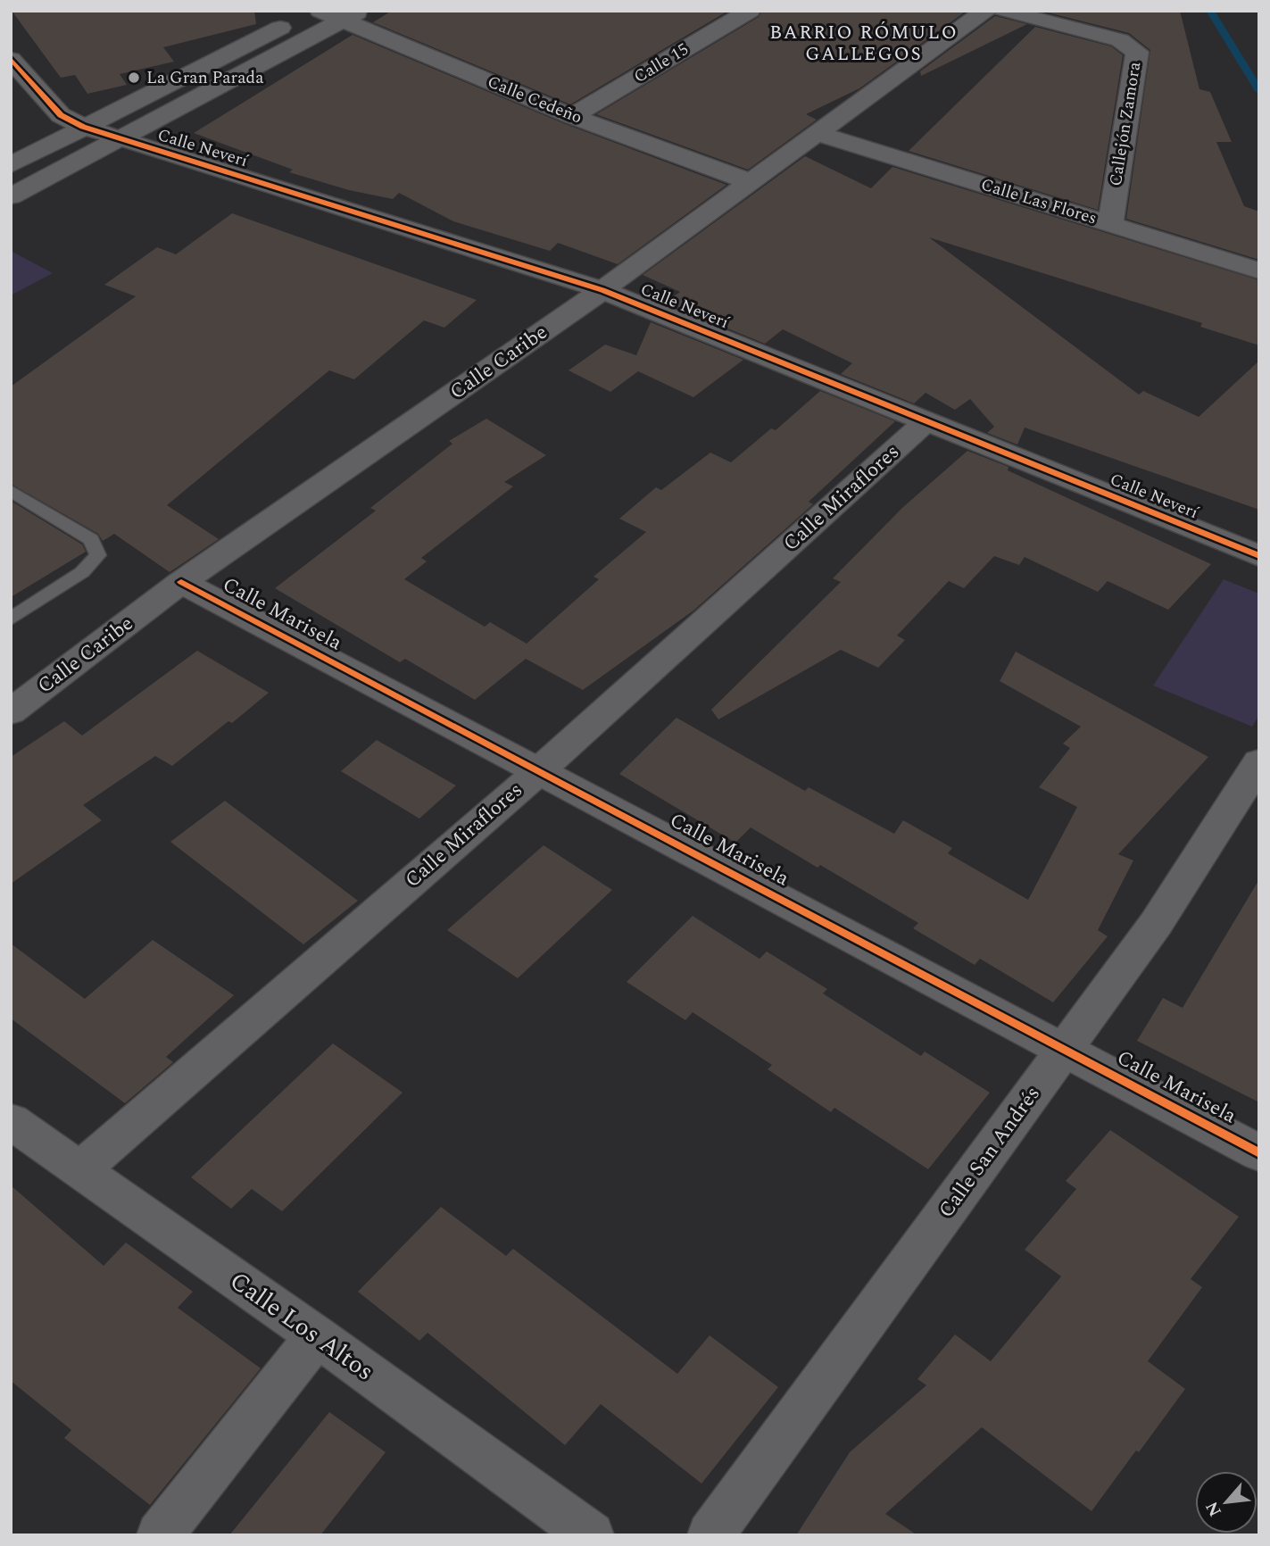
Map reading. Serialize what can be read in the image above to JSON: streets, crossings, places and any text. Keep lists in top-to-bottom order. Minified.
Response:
{"streets":{"street":["Calle 15","Calle Cedeño","Callejón Zamora","Calle Neverí","Calle Las Flores","Calle Caribe","Calle Miraflores","Calle Marisela","Calle San Andrés","Calle Los Altos"]},"crossings":[["Calle 15","Calle Cedeño"],["Calle Cedeño","Calle Caribe"],["Callejón Zamora","Calle Las Flores"],["Calle Neverí","Calle Caribe"],["Calle Neverí","Calle Miraflores"],["Calle Las Flores","Calle Caribe"],["Calle Caribe","Calle Marisela"],["Calle Miraflores","Calle Marisela"],["Calle Miraflores","Calle Los Altos"],["Calle Marisela","Calle San Andrés"]],"districts":["BARRIO RÓMULO GALLEGOS"],"places":["La Gran Parada"],"north":"bottom left"}
